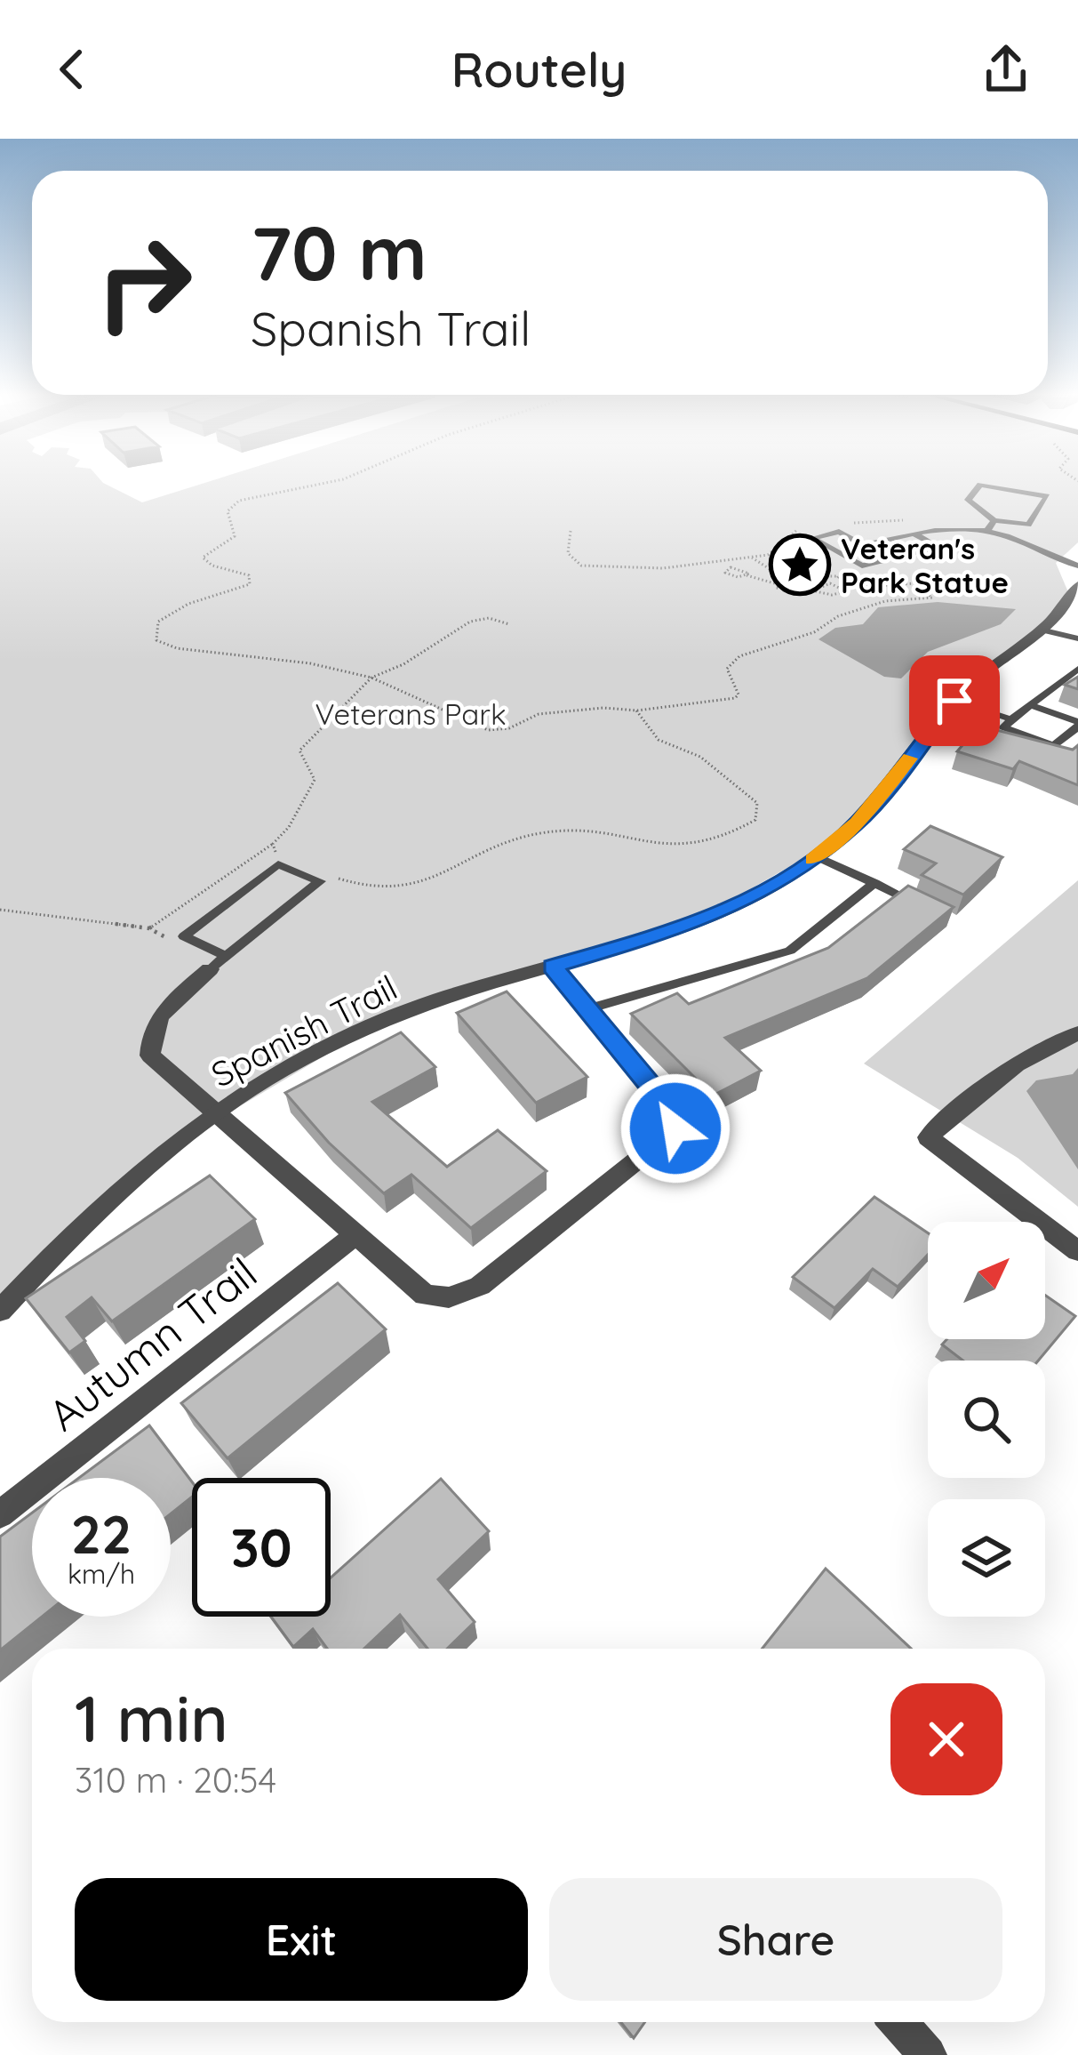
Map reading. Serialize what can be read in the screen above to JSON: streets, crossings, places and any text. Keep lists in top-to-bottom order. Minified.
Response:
{"streets":{"street":["Spanish Trail","Autumn Trail"]},"parks":["Veterans Park"],"places":{"place":["Veteran's Park Statue"]},"north":"top right","page":{"header":"Routely","turn":["70 m","Spanish Trail"],"speed":"22 km/h","limit":"30","heading":["1 min","310 m · 20:54"],"buttons":["Exit","Share"]}}
